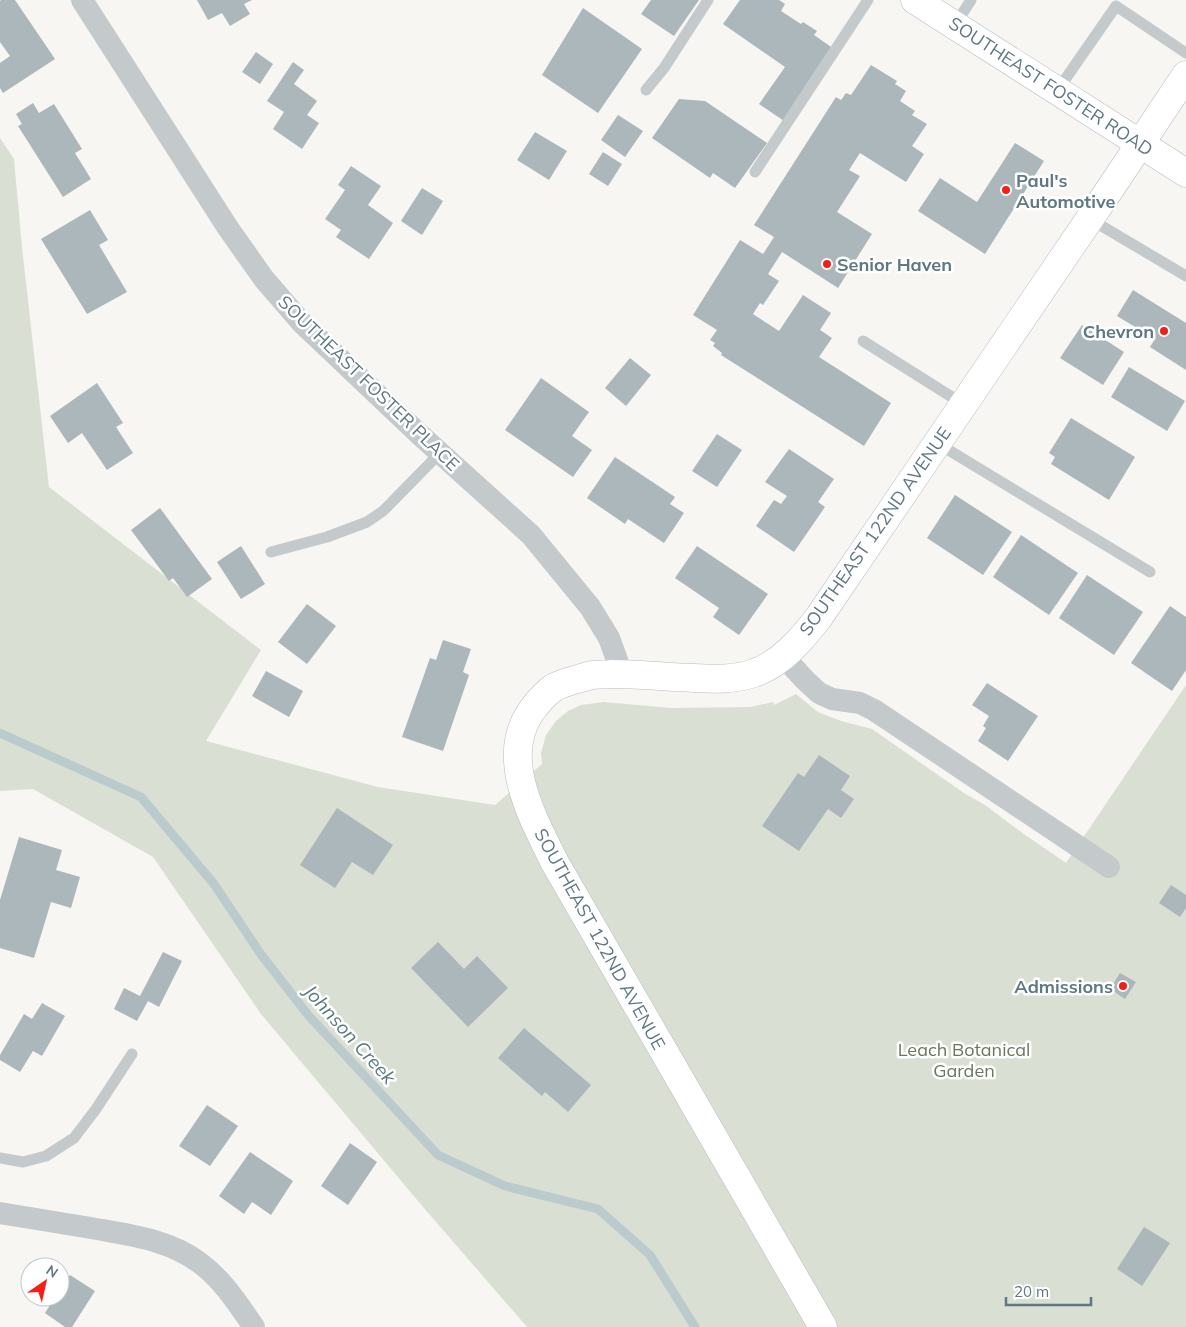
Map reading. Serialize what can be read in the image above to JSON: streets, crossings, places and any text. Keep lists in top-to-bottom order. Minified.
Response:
{"streets":{"street":["SOUTHEAST FOSTER ROAD","SOUTHEAST FOSTER PLACE","SOUTHEAST 122ND AVENUE"]},"crossings":[["SOUTHEAST FOSTER ROAD","SOUTHEAST 122ND AVENUE"],["SOUTHEAST FOSTER PLACE","SOUTHEAST 122ND AVENUE"]],"water":["Johnson Creek"],"parks":["Leach Botanical Garden"],"places":["Paul's Automotive","Senior Haven","Chevron","Admissions"],"scale_bar":"20 m","north":"top right"}
